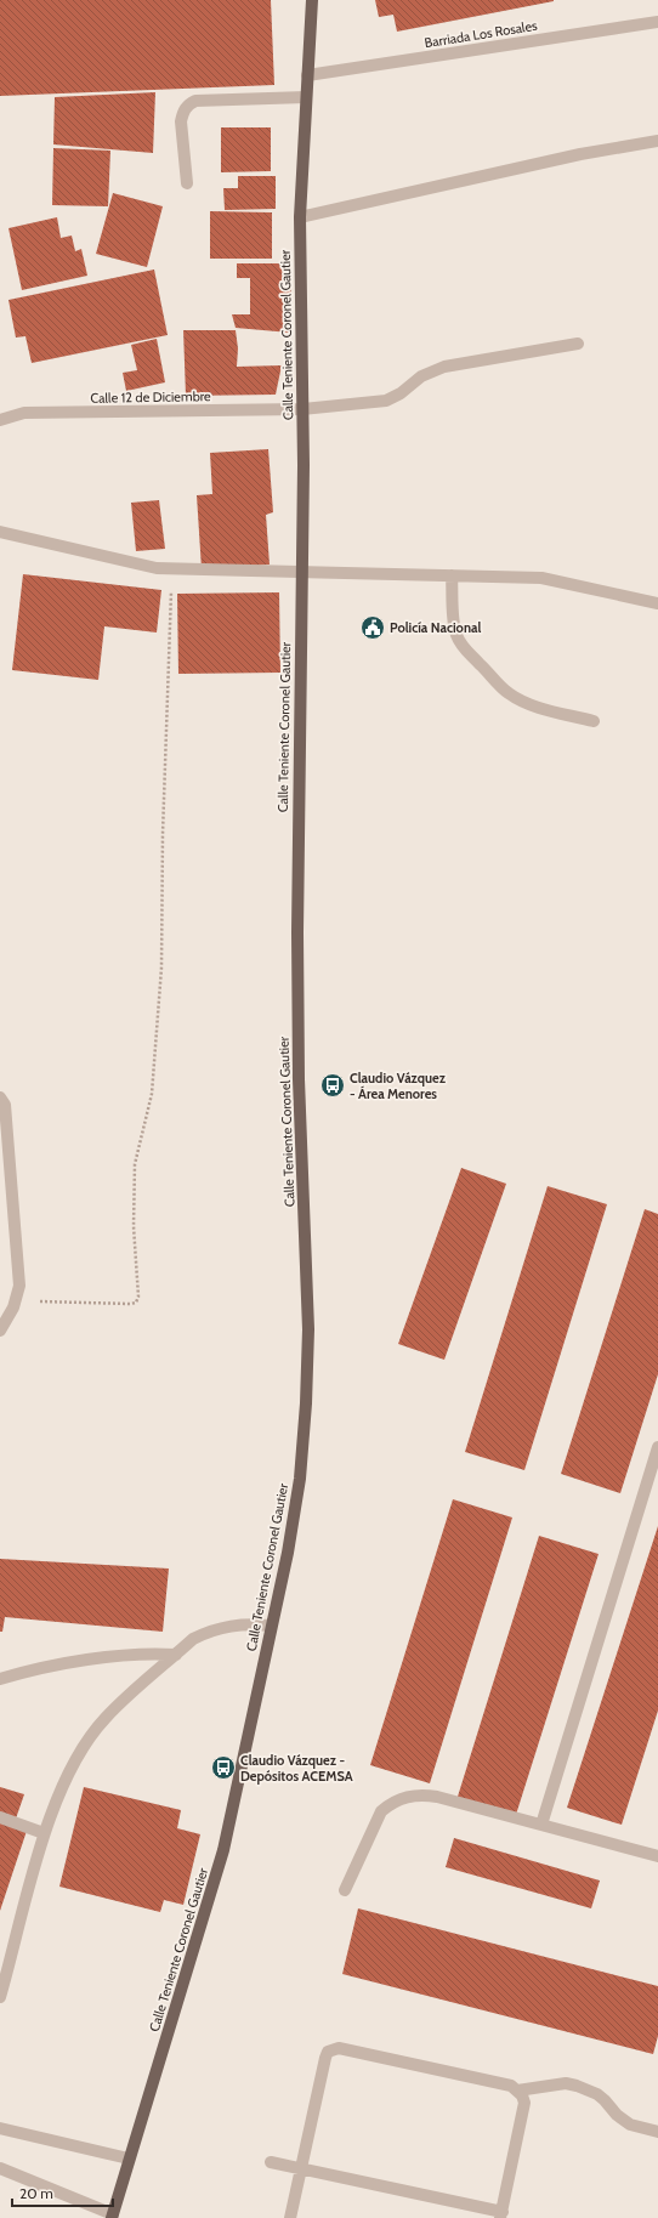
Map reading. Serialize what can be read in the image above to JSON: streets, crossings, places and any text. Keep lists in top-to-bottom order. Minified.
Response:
{"streets":{"main road":["Calle Teniente Coronel Gautier"],"street":["Barriada Los Rosales","Calle 12 de Diciembre"]},"crossings":[["Barriada Los Rosales","Calle Teniente Coronel Gautier"],["Calle Teniente Coronel Gautier","Calle 12 de Diciembre"]],"places":{"public building":["Policía Nacional"],"bus stop":["Claudio Vázquez - Área Menores","Claudio Vázquez - Depósitos ACEMSA"]},"scale_bar":"20 m"}
